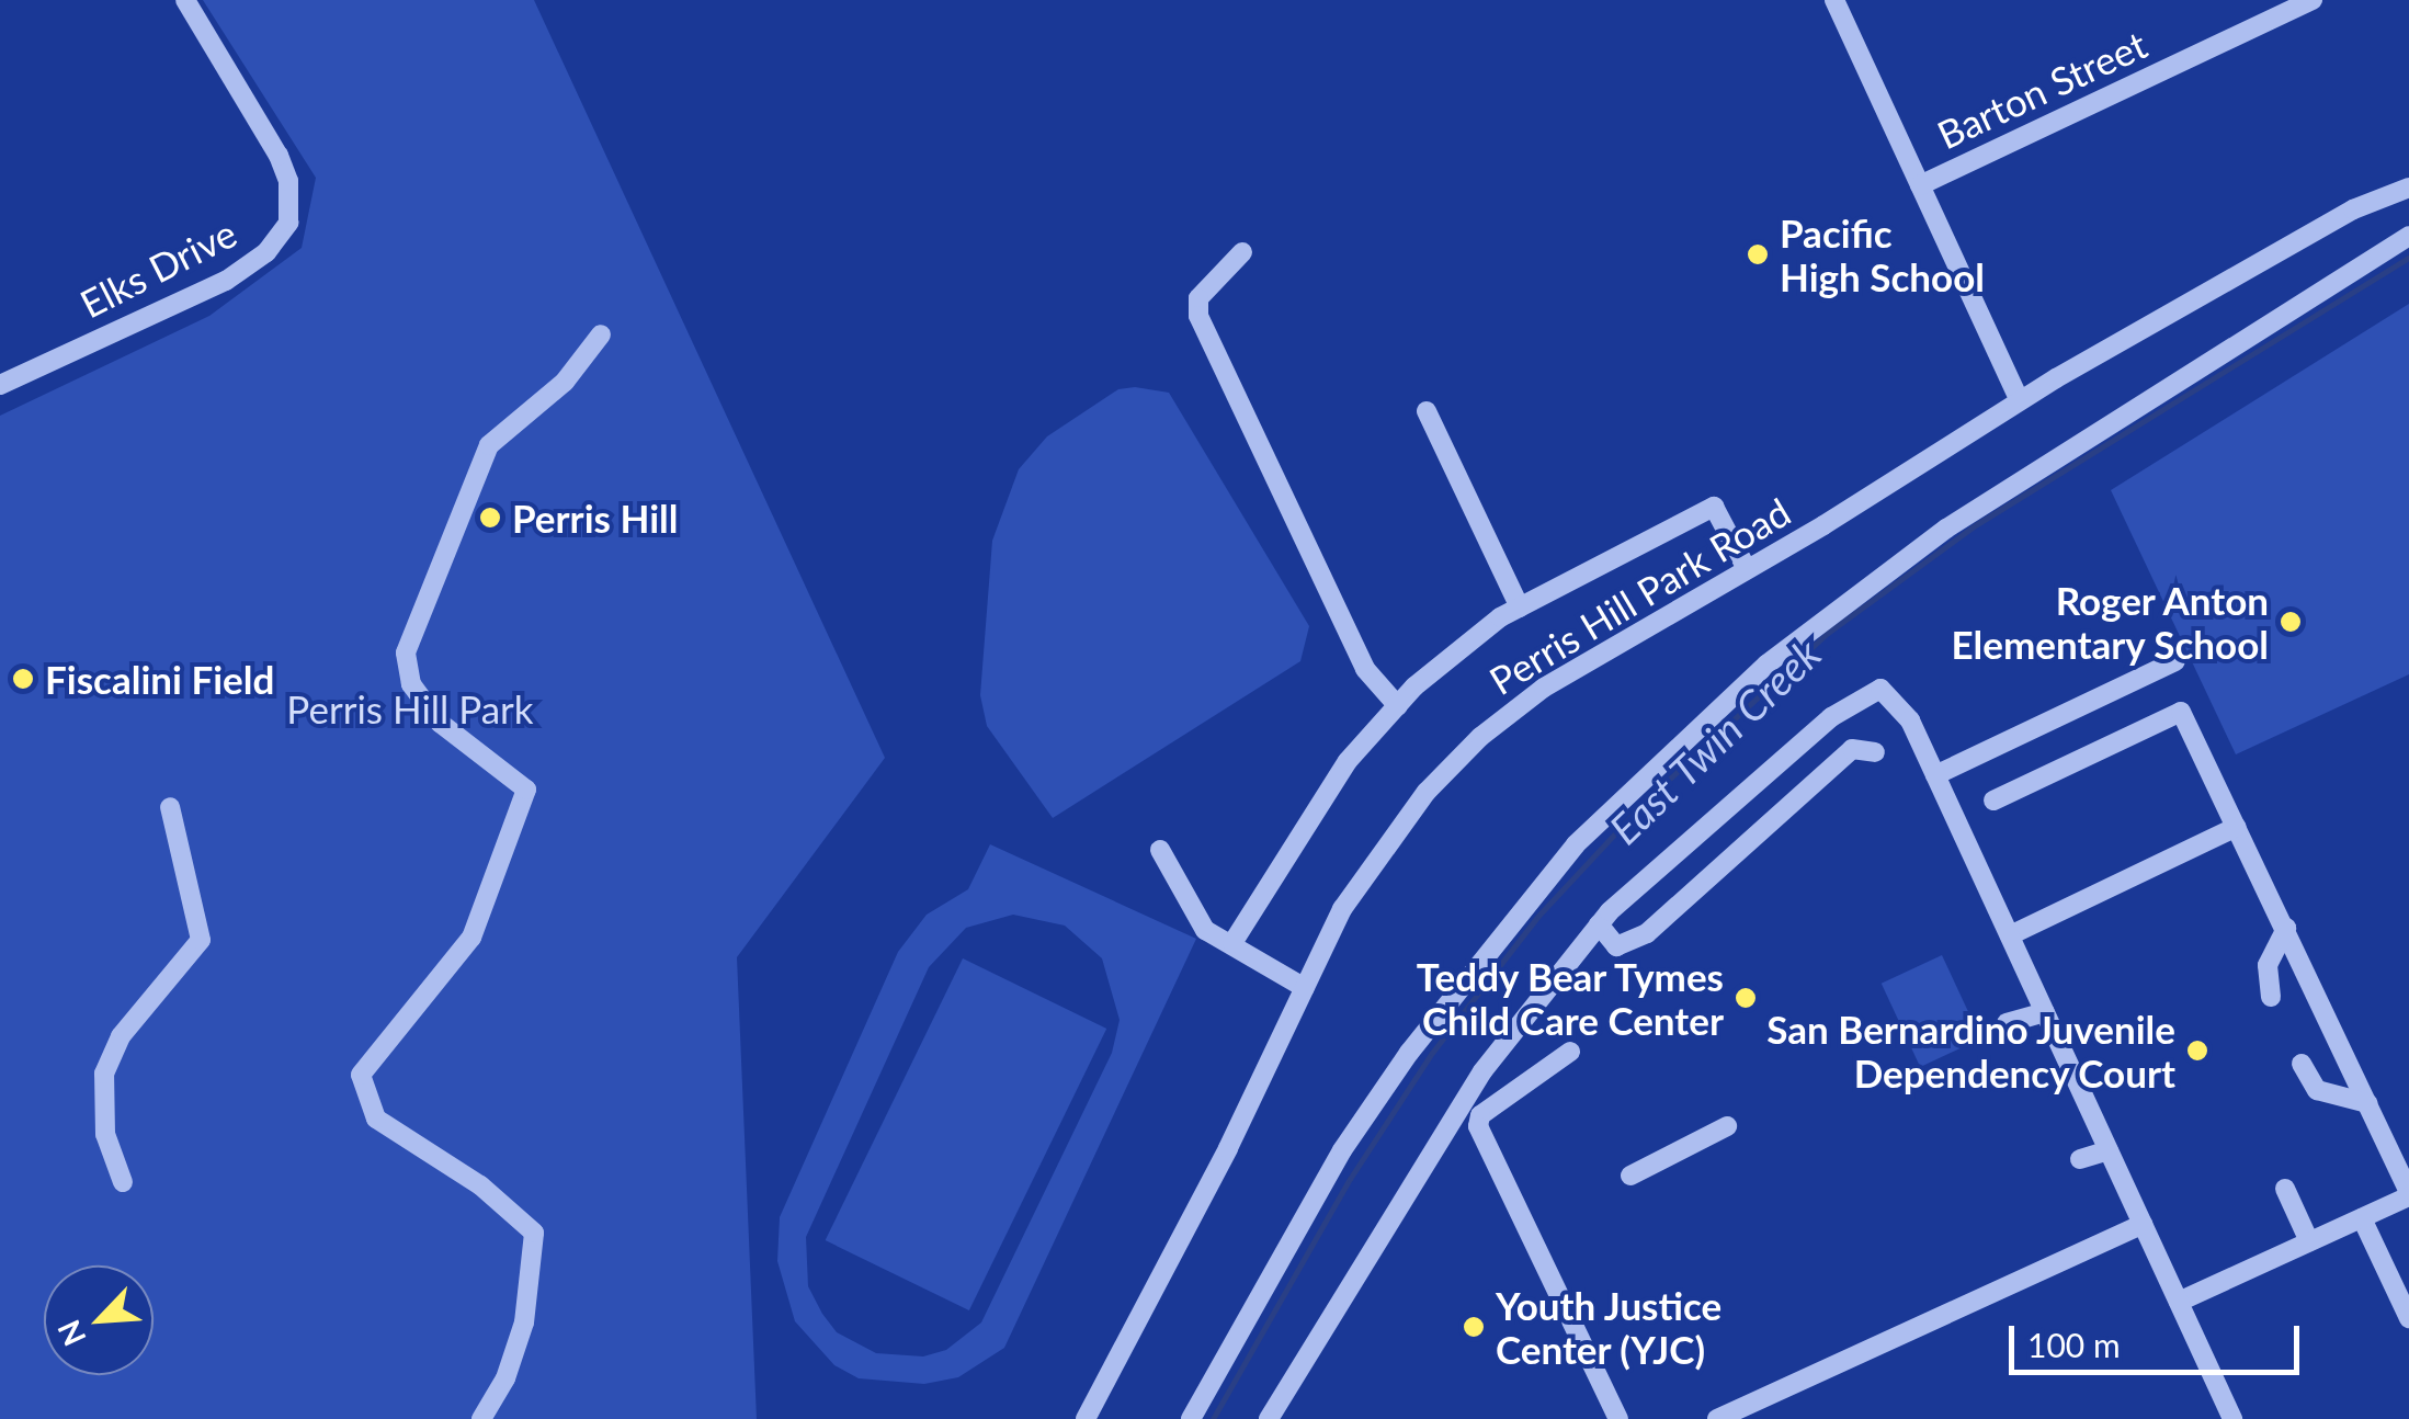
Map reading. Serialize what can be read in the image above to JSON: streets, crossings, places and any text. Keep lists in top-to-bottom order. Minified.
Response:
{"streets":{"street":["Barton Street","Elks Drive","Perris Hill Park Road"]},"water":["East Twin Creek"],"parks":["Perris Hill Park"],"places":["Pacific High School","Perris Hill","Roger Anton Elementary School","Fiscalini Field","Teddy Bear Tymes Child Care Center","San Bernardino Juvenile Dependency Court","Youth Justice Center (YJC)"],"scale_bar":"100 m","north":"bottom left"}
